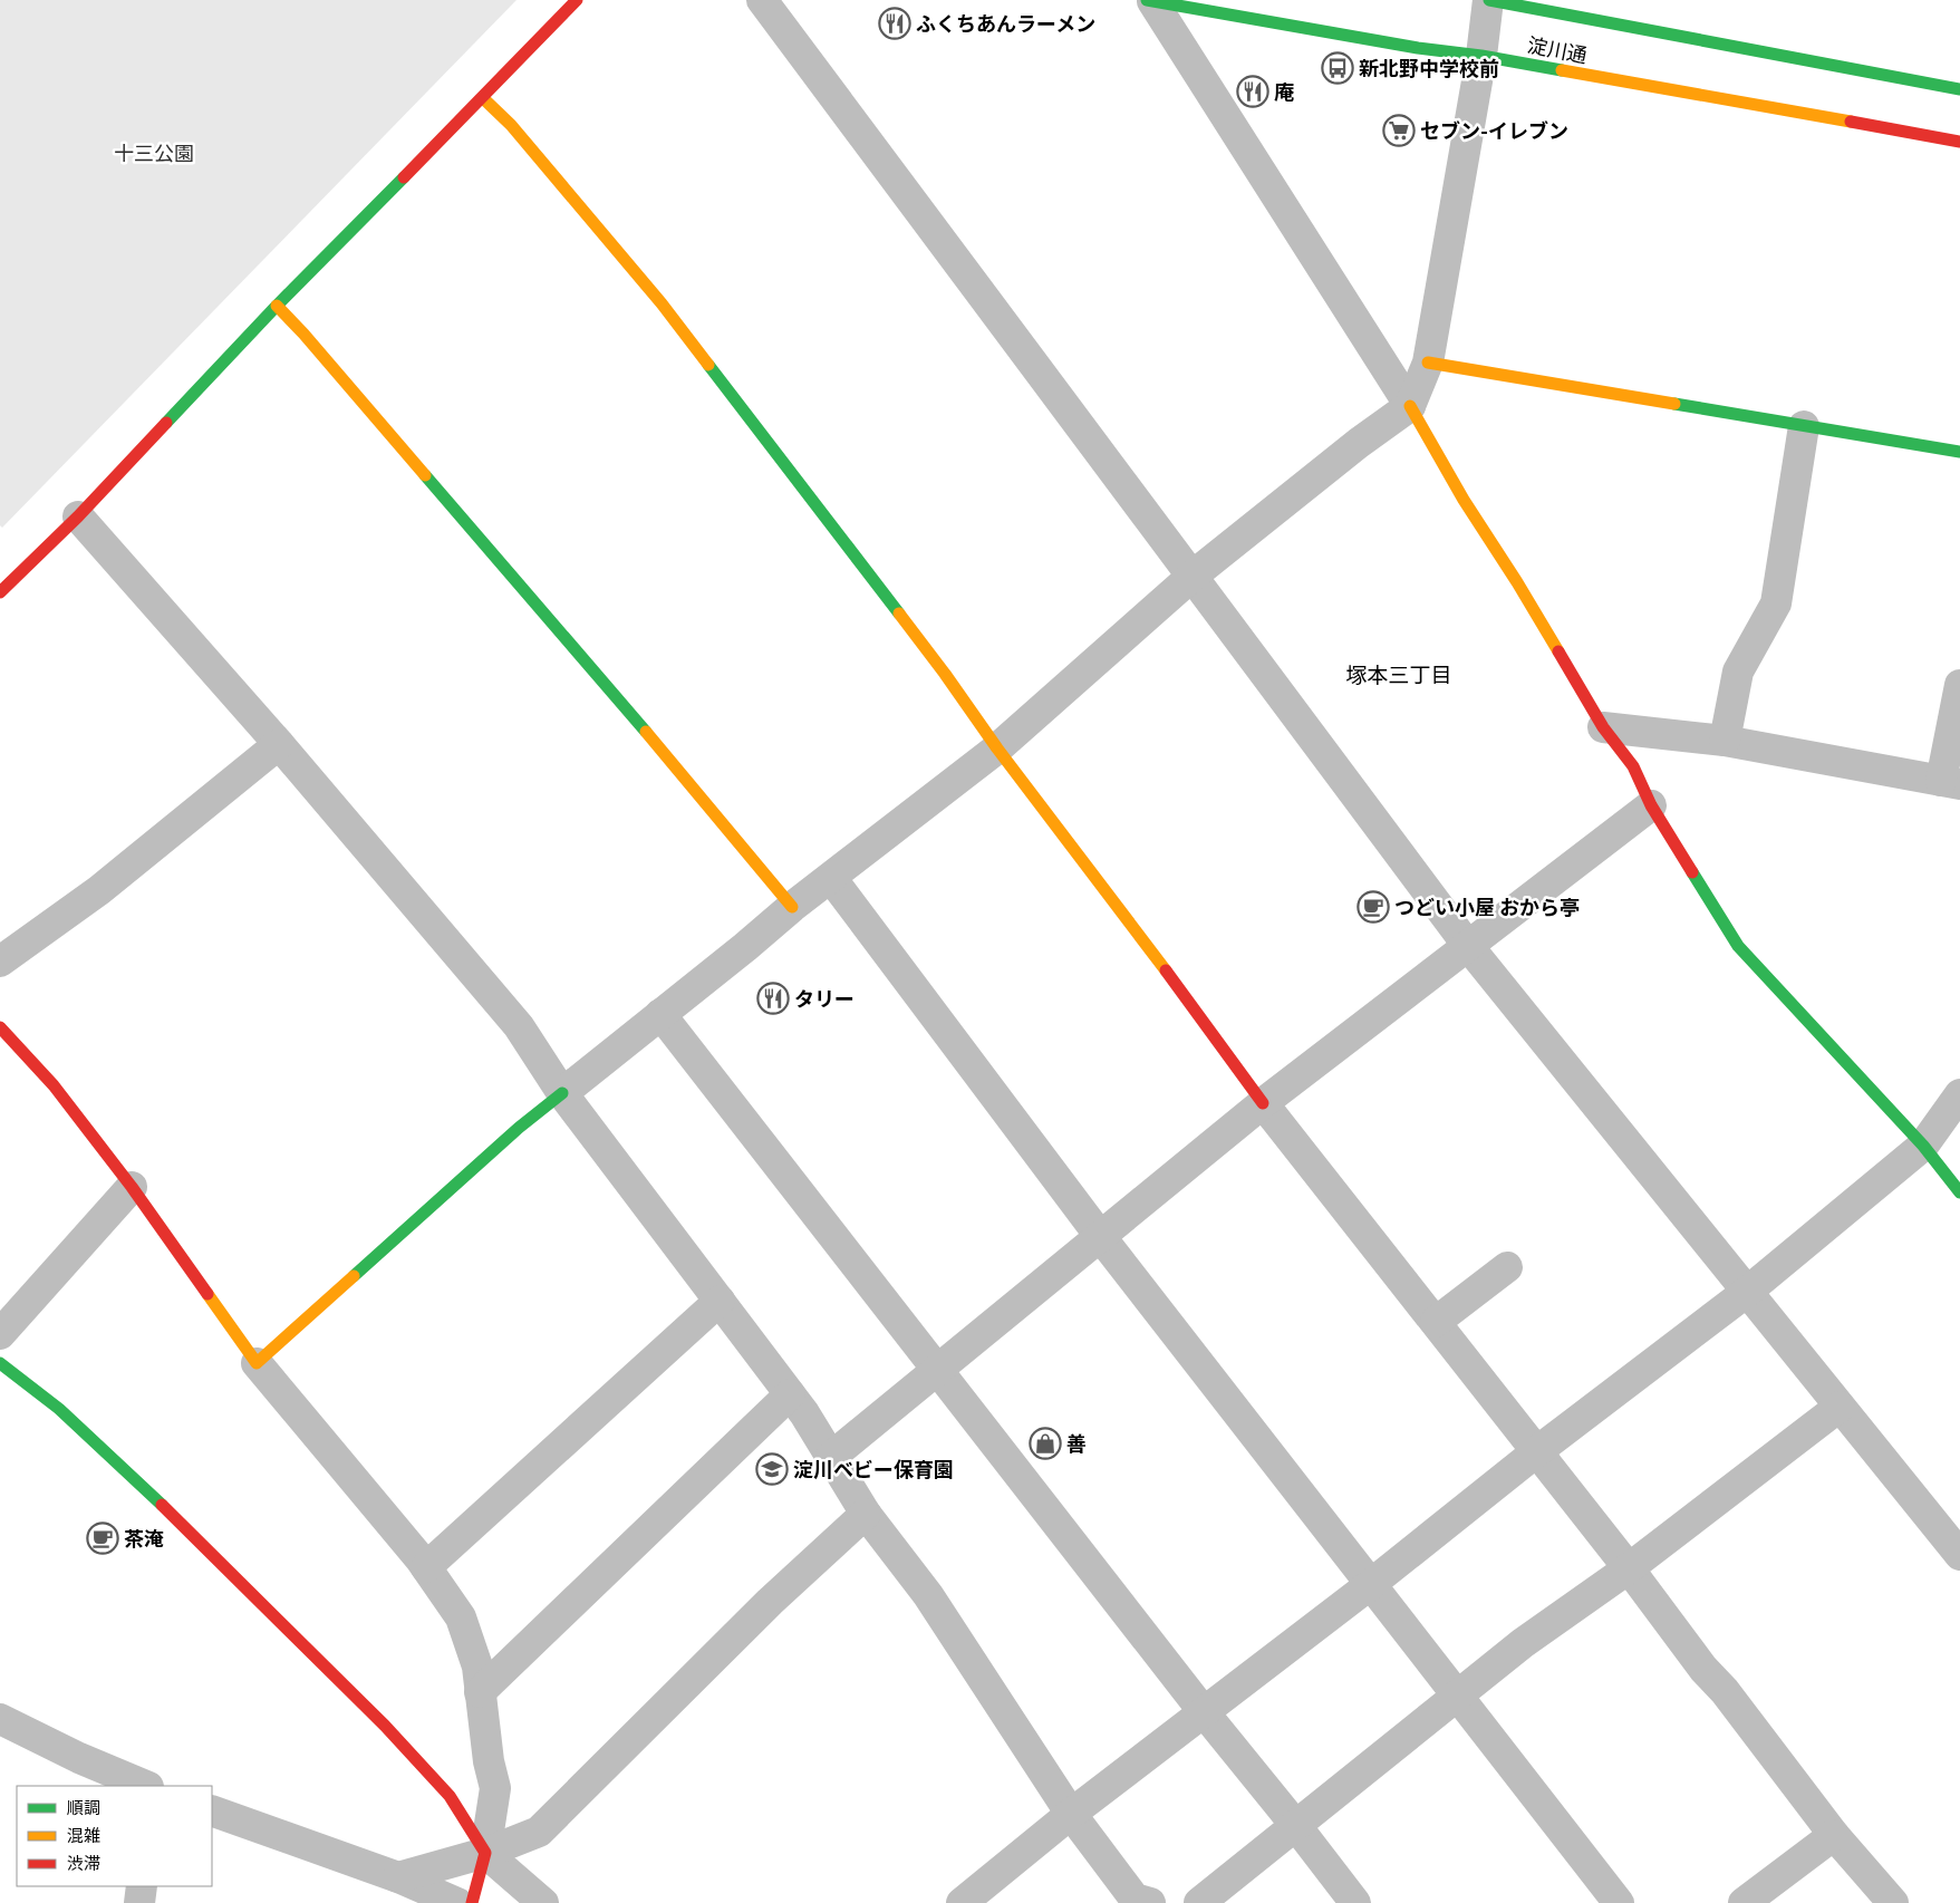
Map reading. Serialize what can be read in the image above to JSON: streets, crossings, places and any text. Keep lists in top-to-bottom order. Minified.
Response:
{"streets":{"street":["淀川通"]},"districts":["塚本三丁目"],"parks":["十三公園"],"places":{"restaurant":["ふくちあんラーメン","庵","タリー"],"bus stop":["新北野中学校前"],"supermarket":["セブン-イレブン"],"cafe":["つどい小屋 おから亭","茶淹"],"shop":["善"],"school or university":["淀川ベビー保育園"]},"legend":["順調","混雑","渋滞"]}
